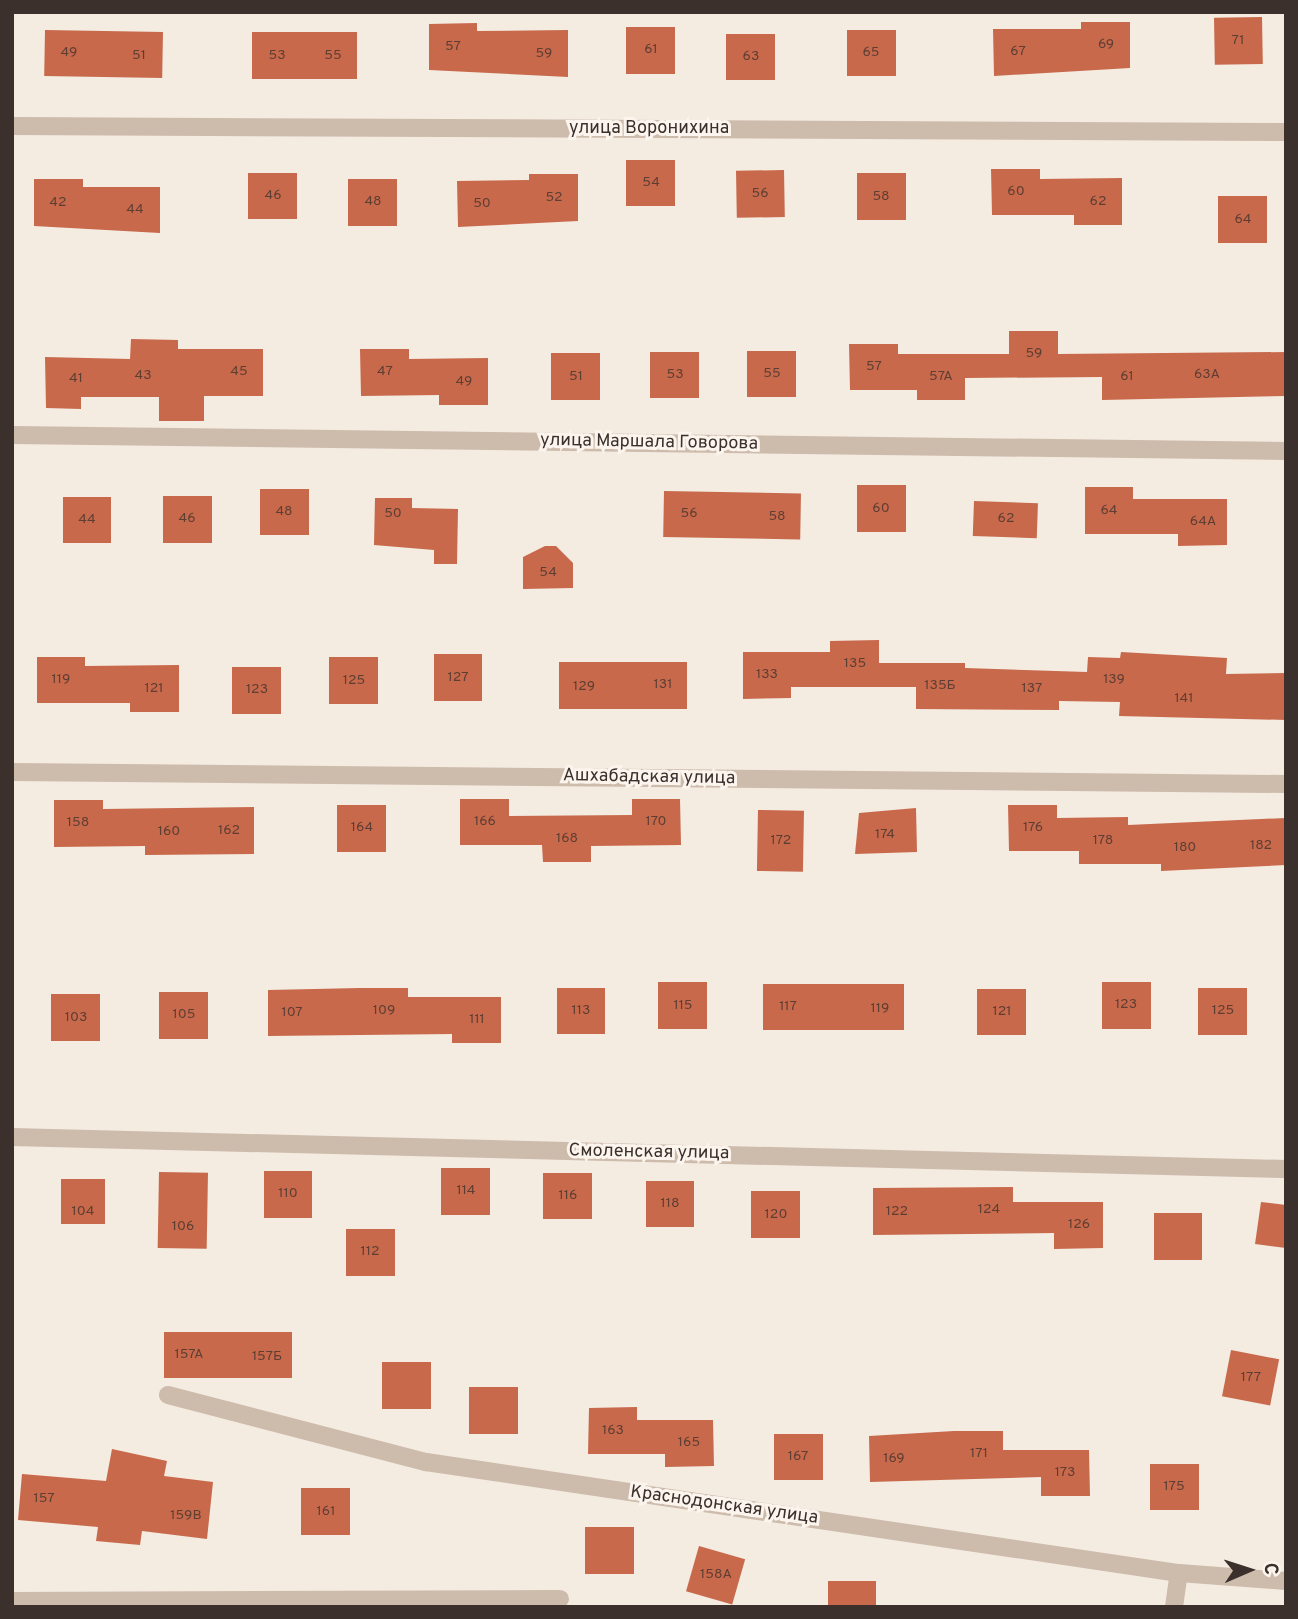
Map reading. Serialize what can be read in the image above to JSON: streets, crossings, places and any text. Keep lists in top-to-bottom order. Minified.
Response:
{"streets":{"street":["улица Воронихина","улица Маршала Говорова","Ашхабадская улица","Смоленская улица","Краснодонская улица"]},"house_numbers":["71","69","57","61","67","49","65","59","51","53","55","63","54","60","56","46","58","52","48","62","42","50","44","64","59","57","45","47","55","53","63А","43","51","57А","61","41","49","60","64","48","50","56","58","46","62","44","64А","54","135","133","127","119","139","125","131","135Б","129","121","137","123","141","166","170","158","164","176","162","160","174","168","172","178","182","180","123","115","117","119","109","113","125","121","107","105","103","111","114","110","116","118","124","104","122","120","126","106","112","157А","157Б","177","163","165","171","167","169","173","175","157","161","159В","158А"],"north":"right"}
